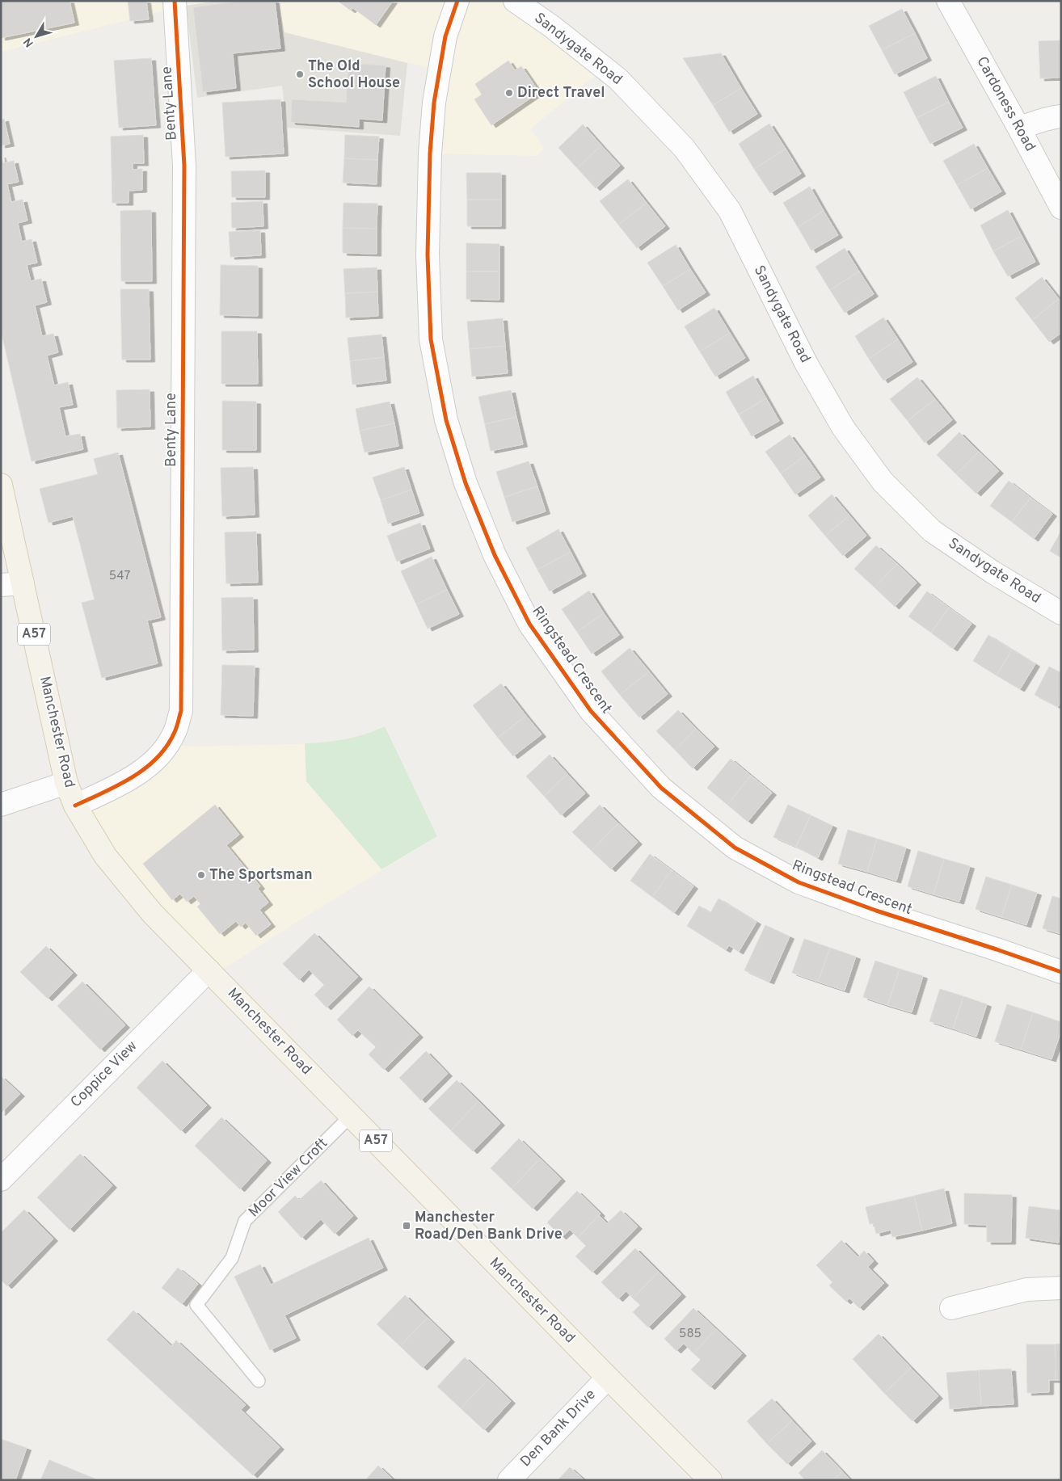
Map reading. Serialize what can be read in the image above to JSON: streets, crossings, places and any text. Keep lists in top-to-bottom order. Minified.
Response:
{"streets":{"main road":["A57","Manchester Road"],"street":["Sandygate Road","Benty Lane","Cardoness Road","Ringstead Crescent","Coppice View","Den Bank Drive"],"lane":["Moor View Croft"]},"crossings":[["Benty Lane","Manchester Road"],["Manchester Road","Coppice View"],["Manchester Road","Moor View Croft"],["Manchester Road","Den Bank Drive"]],"places":{"other":["The Old School House","Direct Travel","The Sportsman"],"transit":["Manchester Road/Den Bank Drive"]},"house_numbers":["547","585"],"north":"bottom left"}
